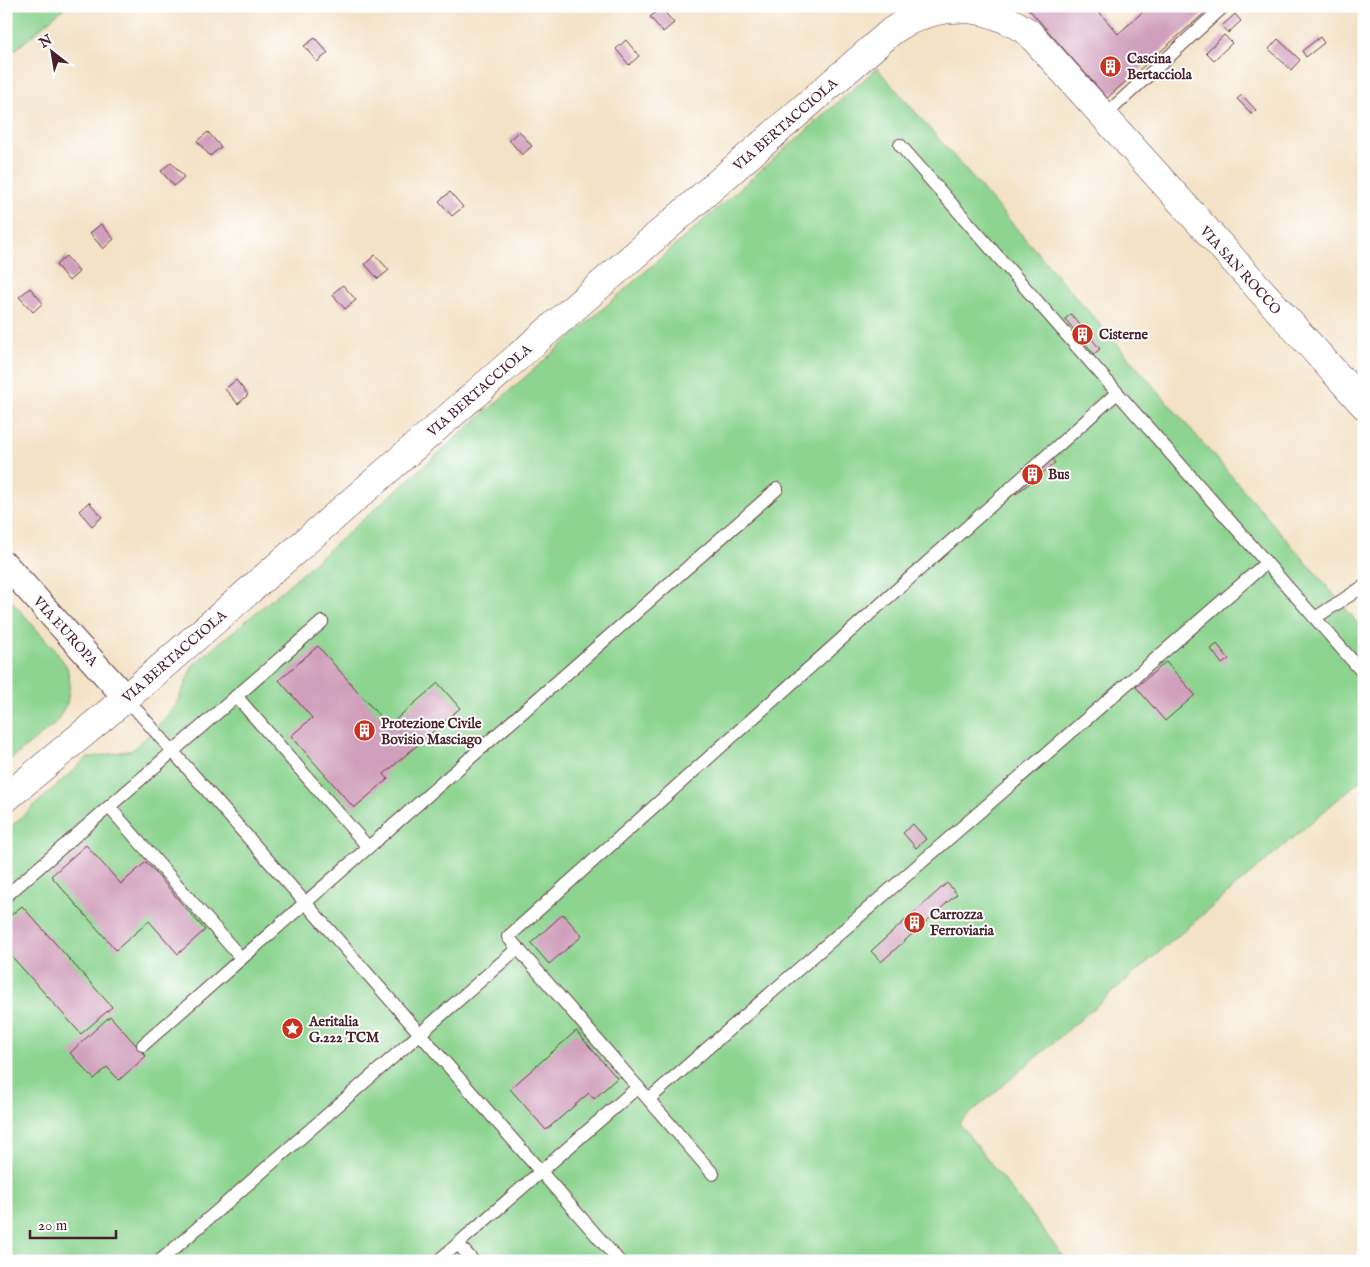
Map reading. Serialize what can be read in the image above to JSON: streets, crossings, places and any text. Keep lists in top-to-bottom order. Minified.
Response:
{"streets":{"street":["VIA BERTACCIOLA","VIA SAN ROCCO","VIA EUROPA"]},"crossings":[["VIA BERTACCIOLA","VIA SAN ROCCO"],["VIA BERTACCIOLA","VIA EUROPA"]],"places":{"building":["Cascina Bertacciola","Cisterne","Bus","Protezione Civile Bovisio Masciago","Carrozza Ferroviaria"],"place":["Aeritalia G.222 TCM"]},"scale_bar":"20 m","north":"top left"}
